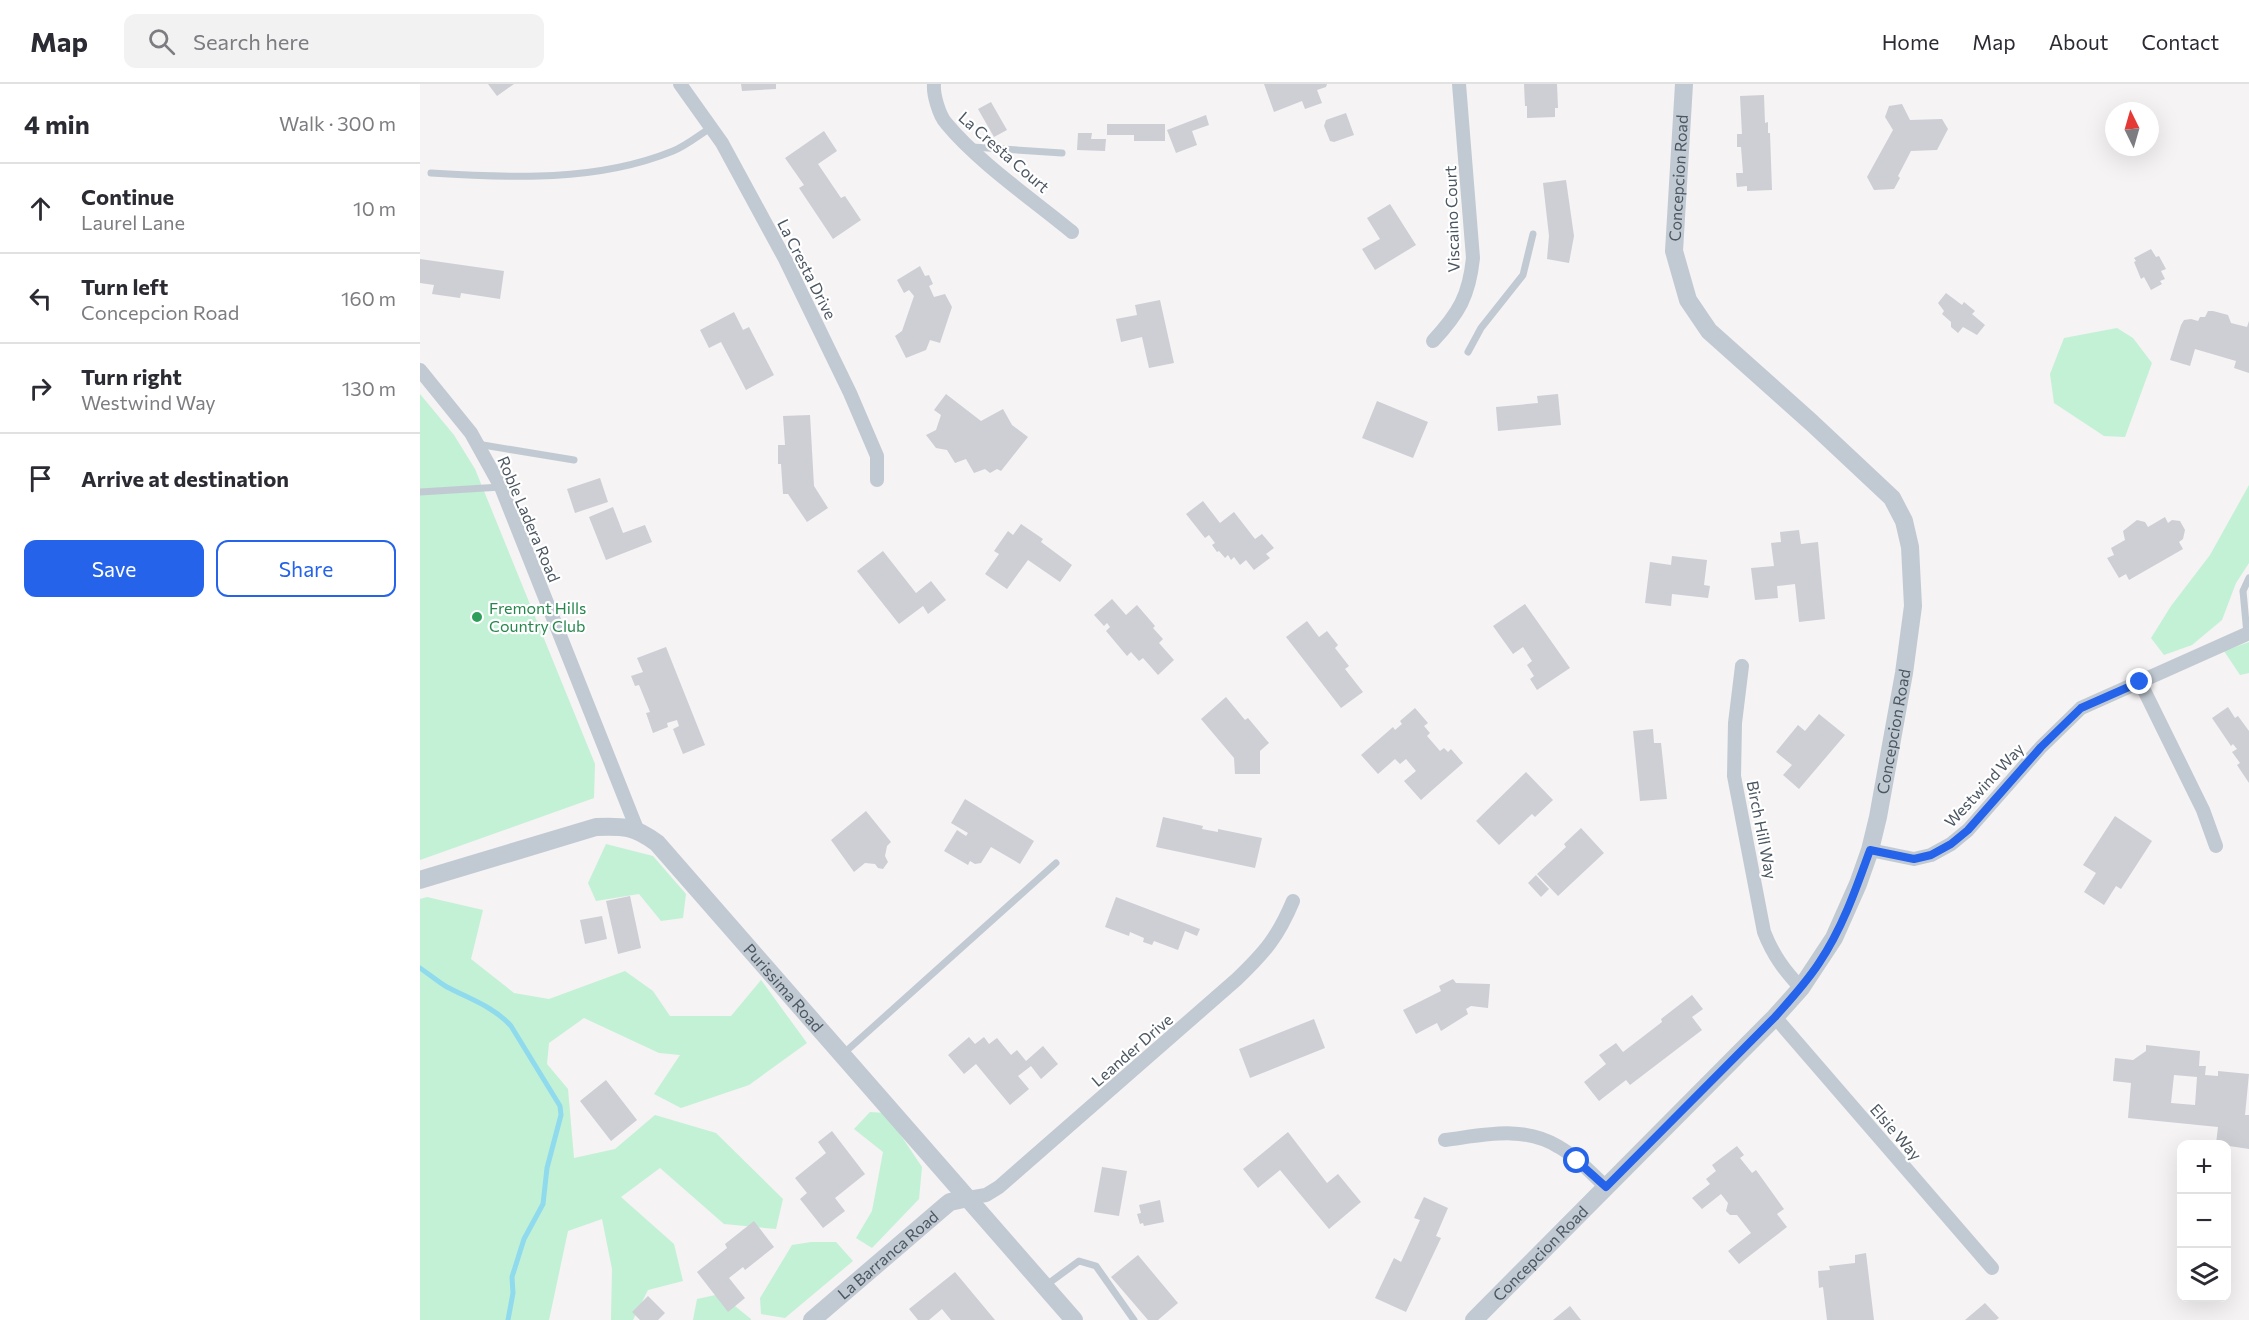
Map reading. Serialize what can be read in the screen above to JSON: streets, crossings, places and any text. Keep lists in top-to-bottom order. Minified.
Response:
{"streets":{"street":["La Cresta Court","Concepcion Road","Viscaino Court","La Cresta Drive","Roble Ladera Road","Westwind Way","Birch Hill Way","Purissima Road","Leander Drive","Elsie Way","La Barranca Road"]},"crossings":[["Concepcion Road","Westwind Way"],["Concepcion Road","Birch Hill Way"],["Concepcion Road","Elsie Way"],["Roble Ladera Road","Purissima Road"],["Purissima Road","Leander Drive"],["Purissima Road","La Barranca Road"],["Leander Drive","La Barranca Road"]],"places":["Fremont Hills Country Club"],"north":"top","page":{"header":"Map","search":"Search here","nav":["Home","Map","About","Contact"],"heading":["4 min","Walk · 300 m"],"list":[["Continue","Laurel Lane","10 m"],["Turn left","Concepcion Road","160 m"],["Turn right","Westwind Way","130 m"],"Arrive at destination"],"buttons":["Save","Share"],"map_buttons":["+","−"]}}
